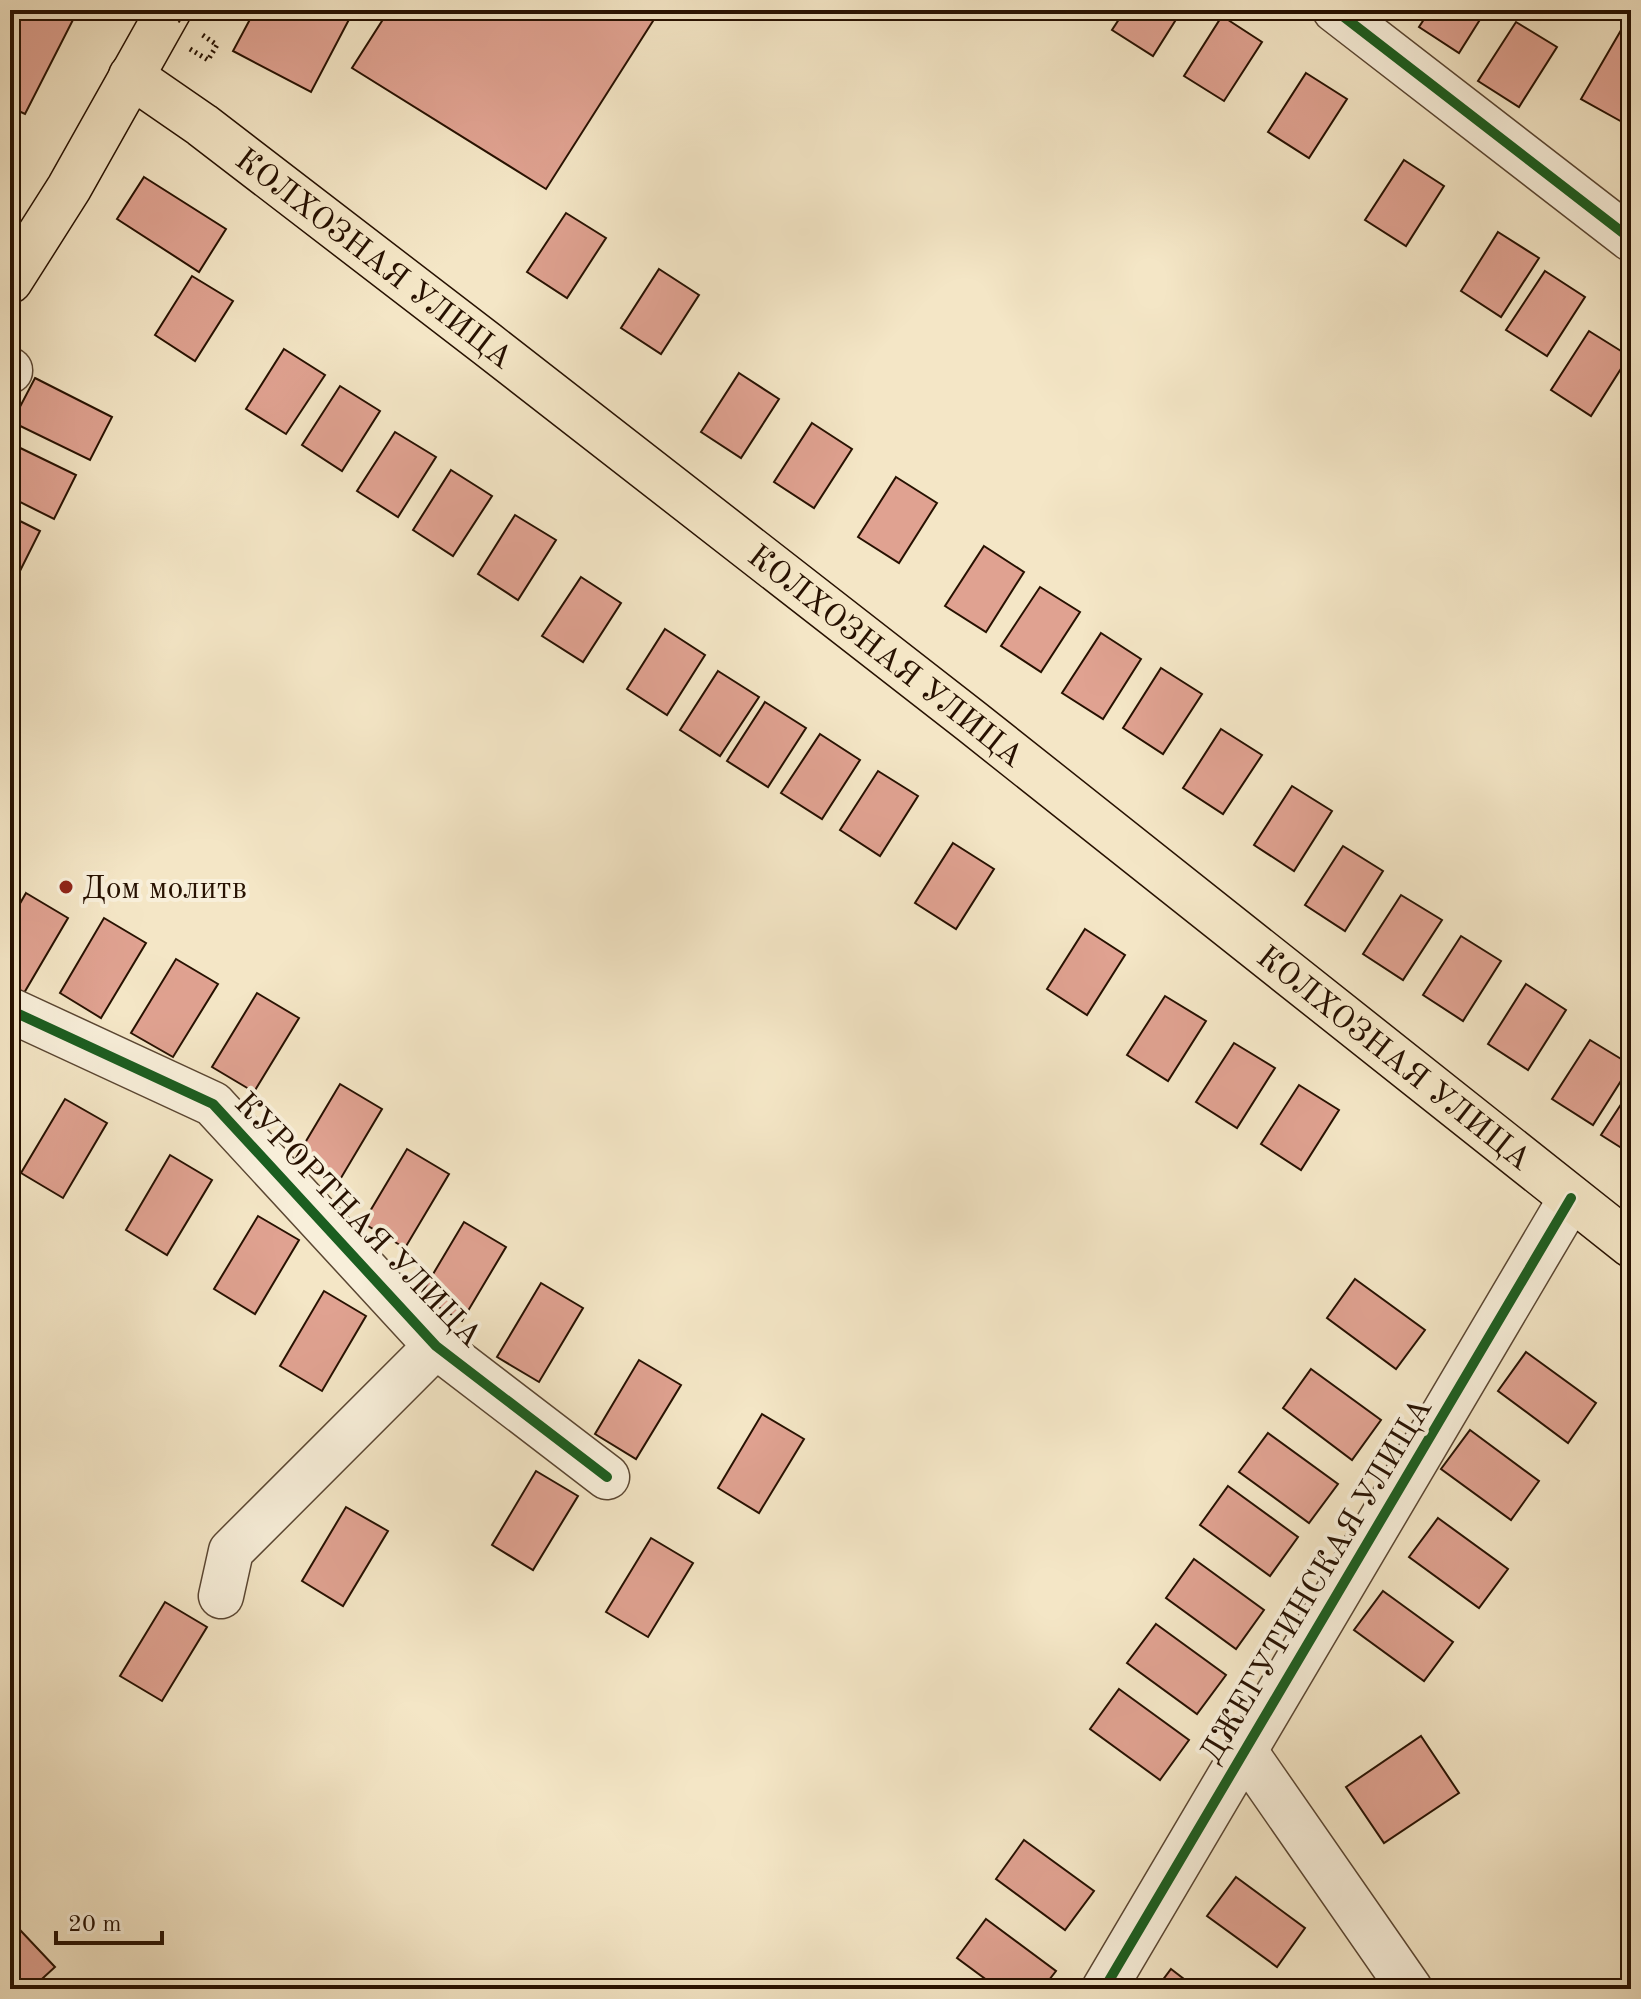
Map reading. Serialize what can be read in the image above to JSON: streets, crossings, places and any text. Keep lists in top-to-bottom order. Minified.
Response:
{"streets":{"main road":["КОЛХОЗНАЯ УЛИЦА"],"street":["КУРОРТНАЯ УЛИЦА","ДЖЕГУТИНСКАЯ УЛИЦА"]},"crossings":[["КОЛХОЗНАЯ УЛИЦА","ДЖЕГУТИНСКАЯ УЛИЦА"]],"places":["Дом молитв"],"scale_bar":"20 m"}
